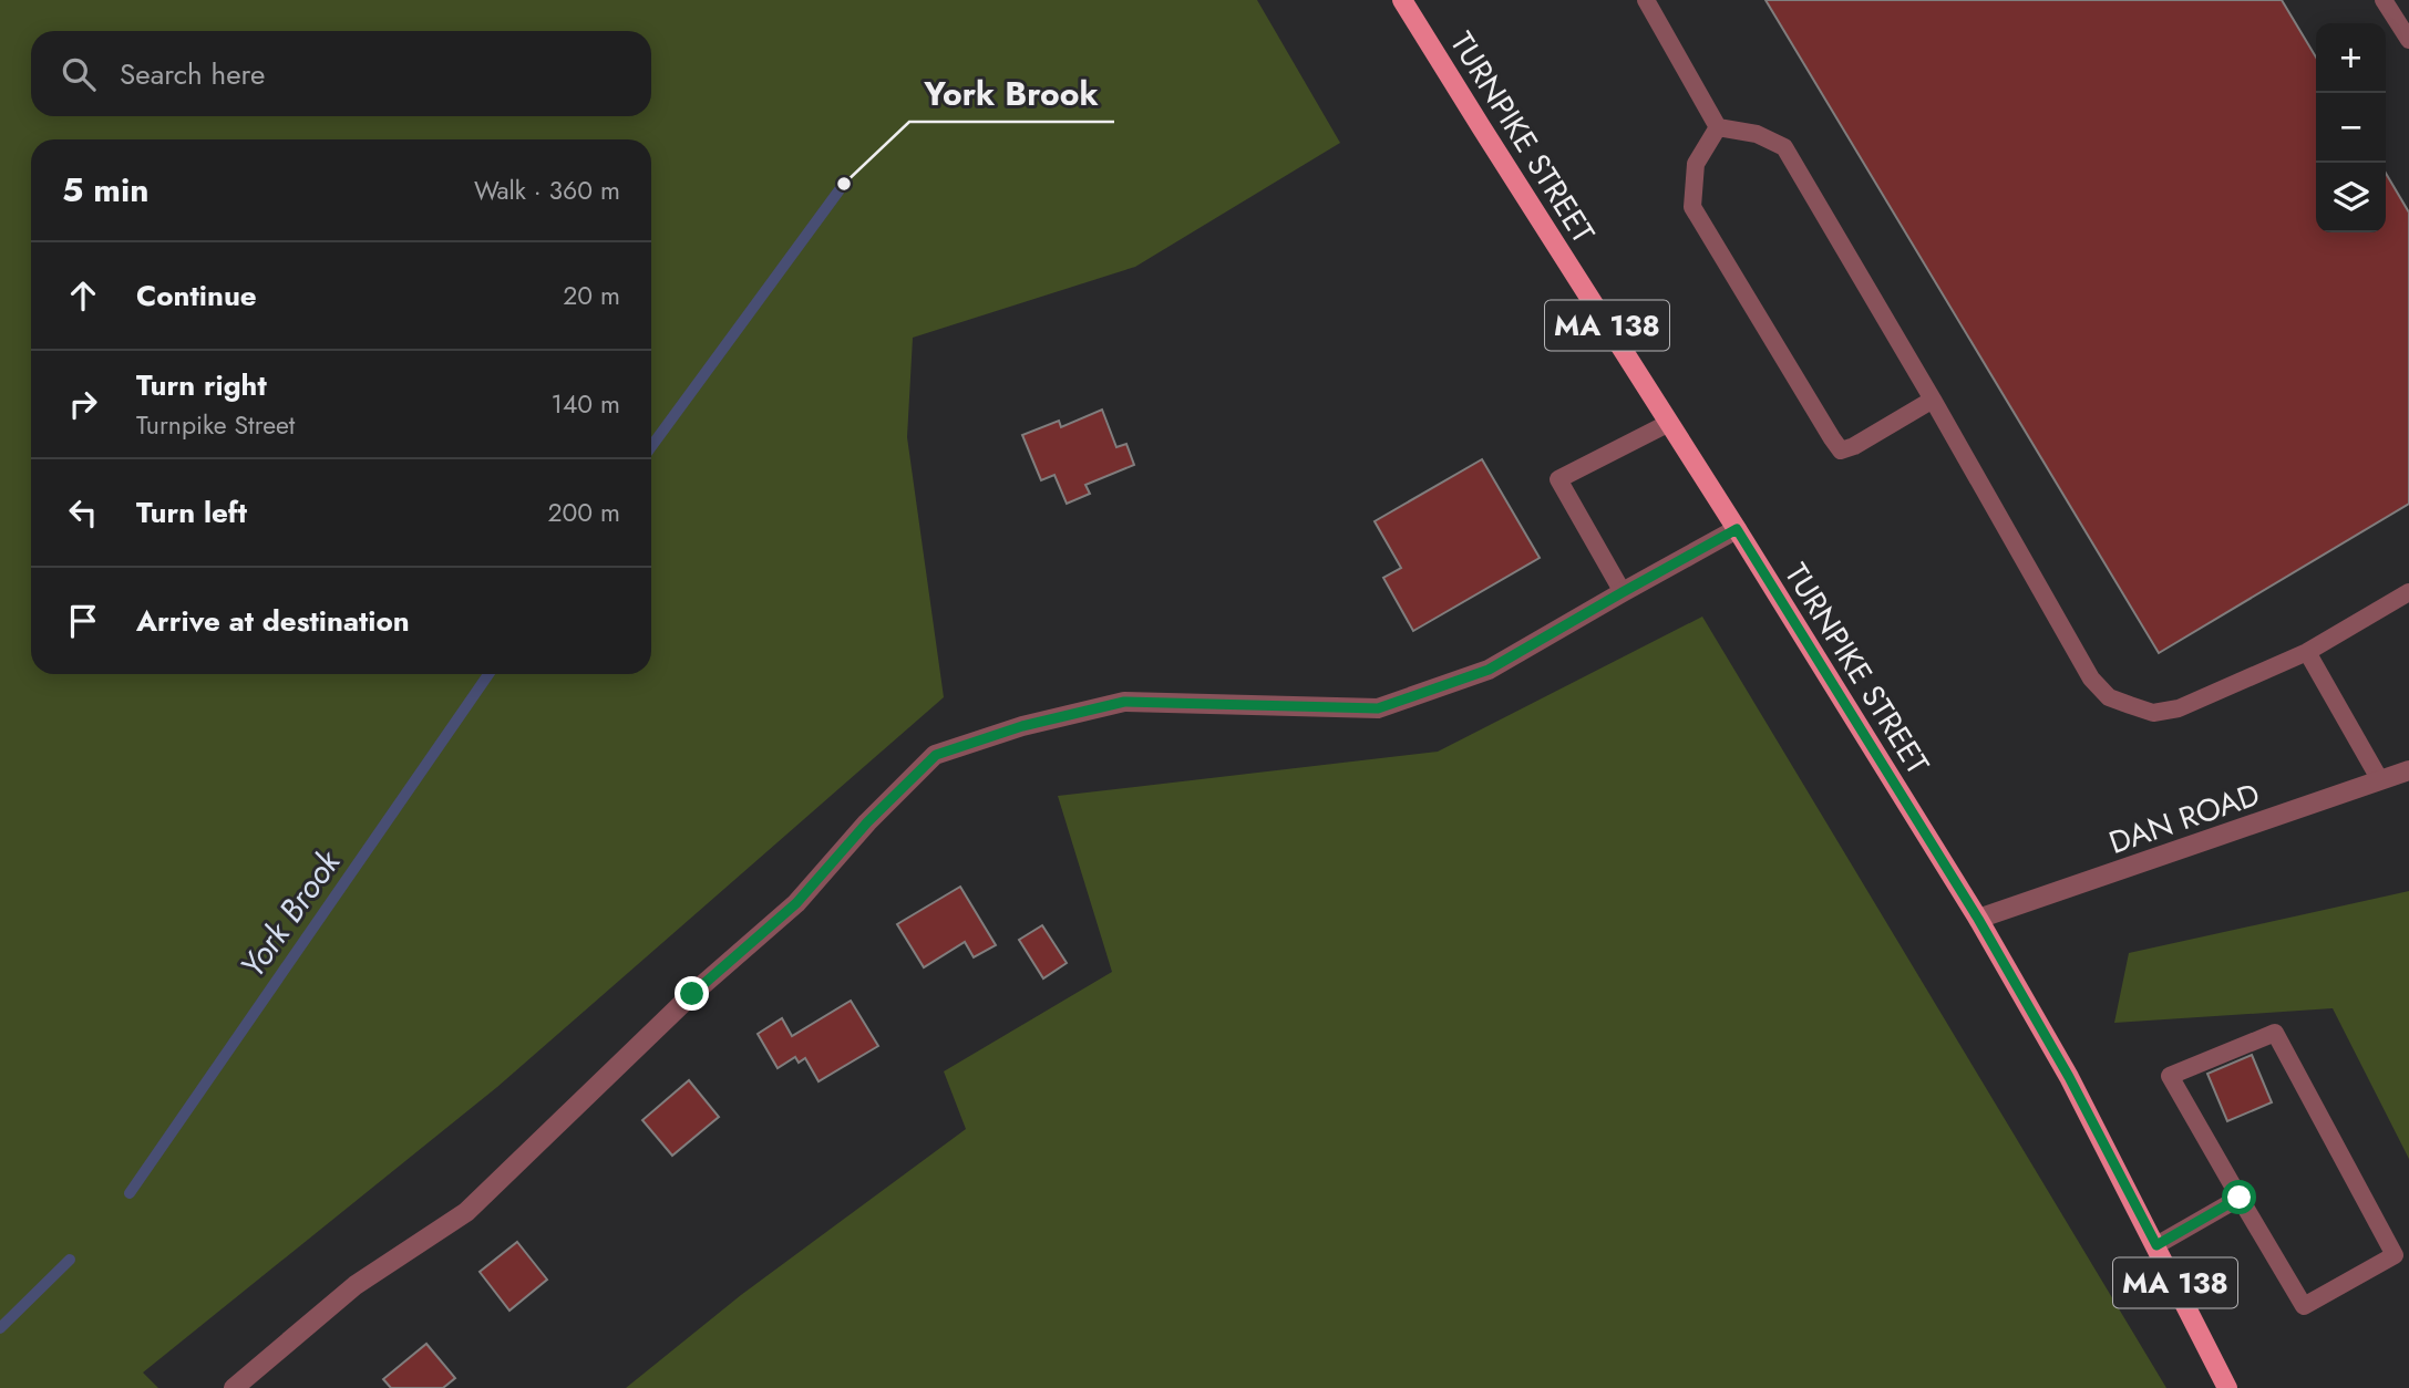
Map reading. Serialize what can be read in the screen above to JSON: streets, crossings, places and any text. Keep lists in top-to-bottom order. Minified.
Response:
{"streets":{"main road":["TURNPIKE STREET","MA 138"],"street":["DAN ROAD"]},"crossings":[["TURNPIKE STREET","DAN ROAD"]],"water":["York Brook"],"places":["York Brook"],"page":{"map_buttons":["+","−"],"search":"Search here","heading":["5 min","Walk · 360 m"],"list":[["Continue","20 m"],["Turn right","Turnpike Street","140 m"],["Turn left","200 m"],"Arrive at destination"]}}
